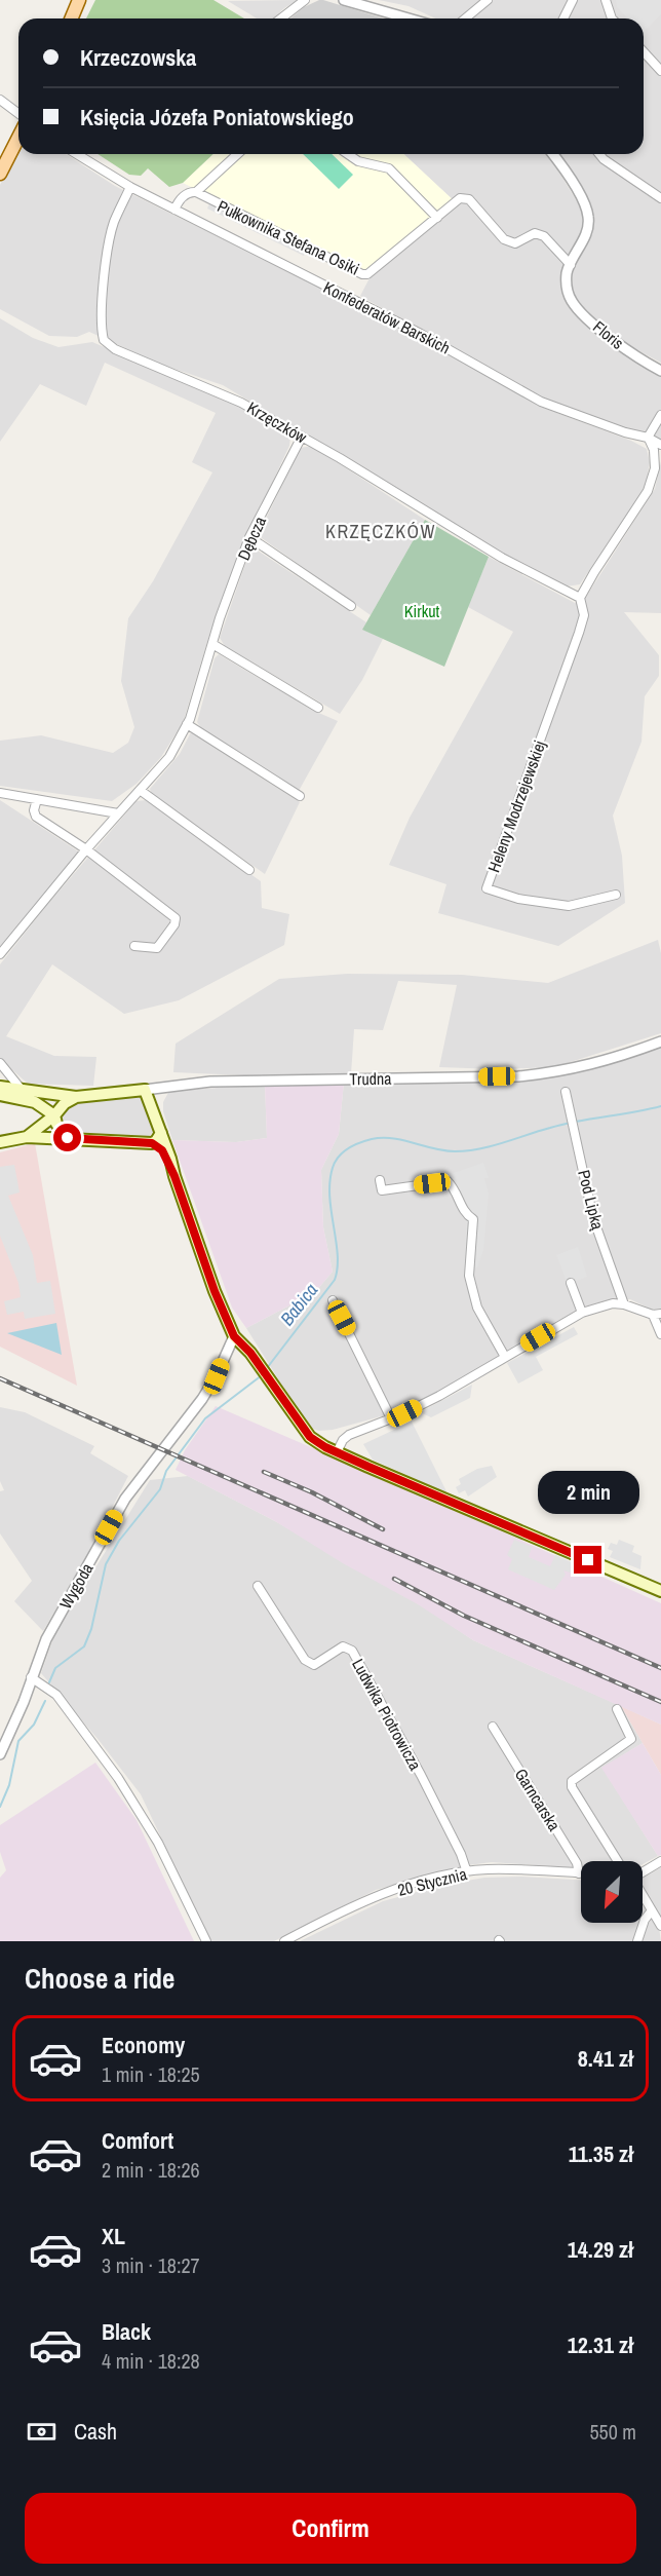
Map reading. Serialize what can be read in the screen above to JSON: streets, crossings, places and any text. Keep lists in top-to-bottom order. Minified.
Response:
{"streets":{"main road":["Trudna"],"street":["Pułkownika Stefana Osiki","Konfederatów Barskich","Floris","Krzęczków","Dębcza","Heleny Modrzejewskiej","Pod Lipką","Wygoda","Ludwika Piotrowicza","Garncarska","20 Stycznia"]},"crossings":[["Pułkownika Stefana Osiki","Konfederatów Barskich"],["Pułkownika Stefana Osiki","Floris"],["Konfederatów Barskich","Krzęczków"],["Krzęczków","Dębcza"],["Krzęczków","Heleny Modrzejewskiej"],["Ludwika Piotrowicza","20 Stycznia"],["Garncarska","20 Stycznia"]],"districts":["KRZĘCZKÓW"],"water":["Babica"],"parks":["Kirkut"],"north":"bottom left","page":{"banner":["Krzeczowska","Księcia Józefa Poniatowskiego"],"bubble":"2 min","heading":"Choose a ride","list":[{"name":"Economy","note":"1 min · 18:25","value":"8.41 zł"},{"name":"Comfort","note":"2 min · 18:26","value":"11.35 zł"},{"name":"XL","note":"3 min · 18:27","value":"14.29 zł"},{"name":"Black","note":"4 min · 18:28","value":"12.31 zł"}],"pay":["Cash","550 m"],"buttons":"Confirm"}}
